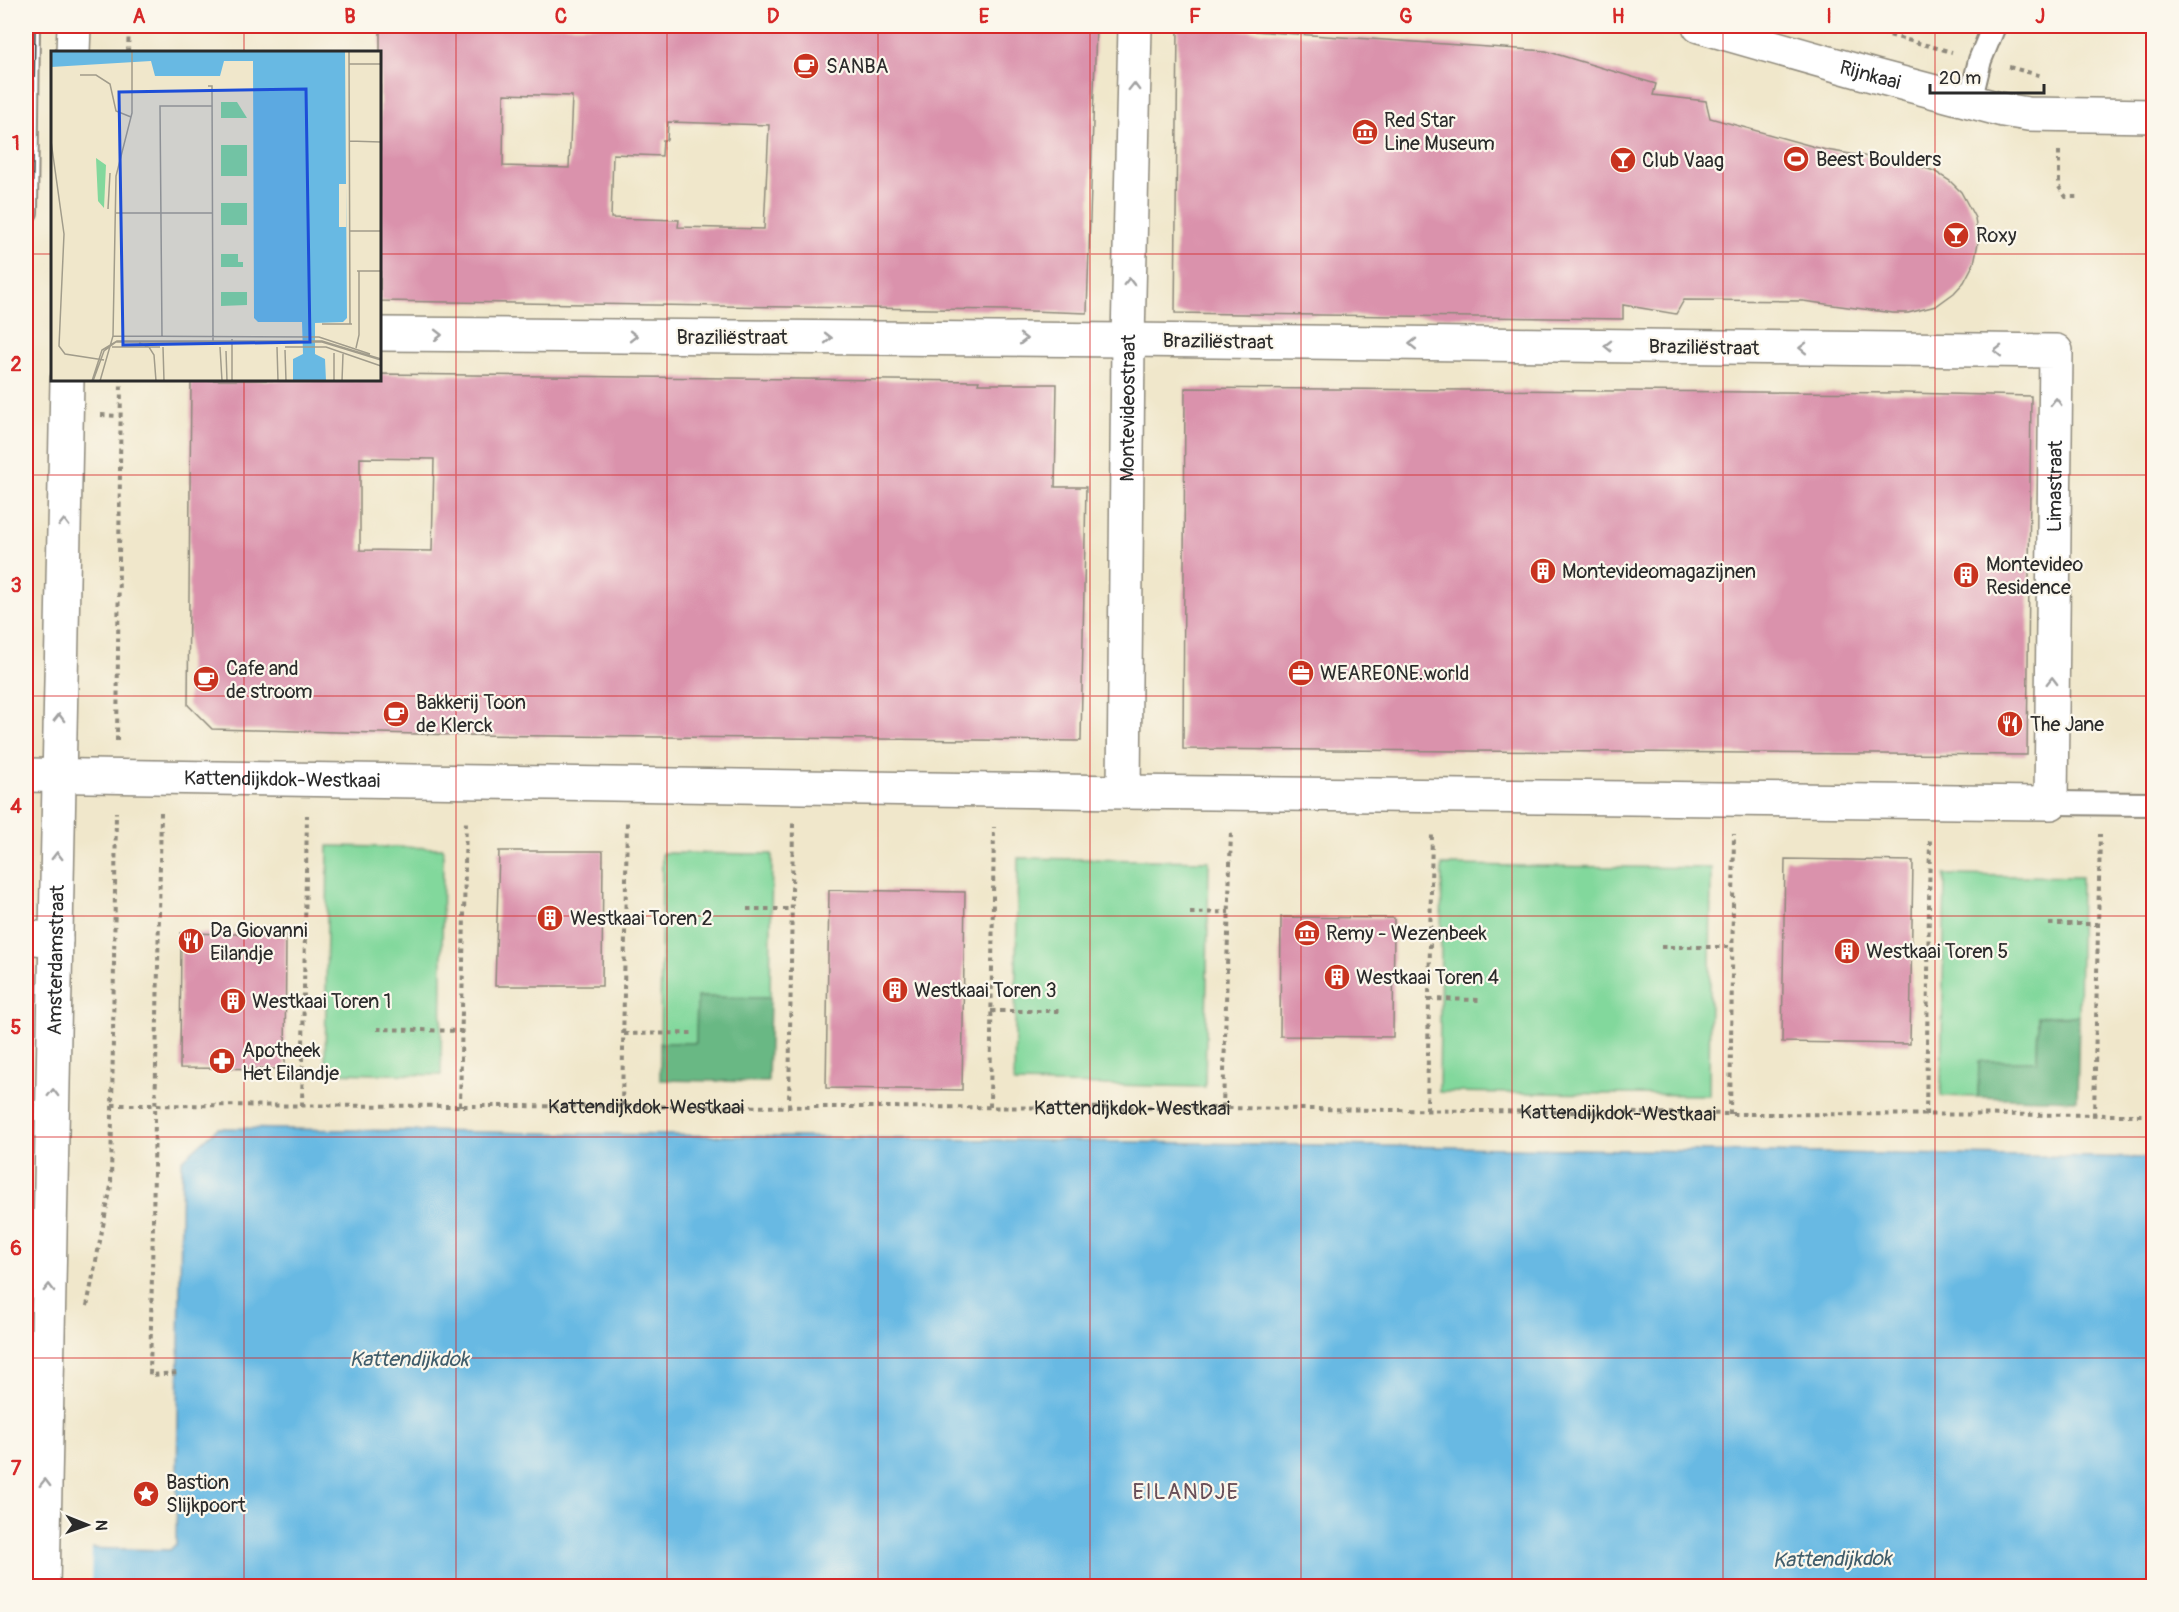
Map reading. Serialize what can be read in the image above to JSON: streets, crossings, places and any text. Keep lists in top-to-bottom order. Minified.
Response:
{"streets":{"street":["Rijnkaai","Braziliëstraat","Montevideostraat","Limastraat","Kattendijkdok-Westkaai","Amsterdamstraat"]},"crossings":[["Braziliëstraat","Montevideostraat"],["Braziliëstraat","Limastraat"],["Montevideostraat","Kattendijkdok-Westkaai"],["Limastraat","Kattendijkdok-Westkaai"],["Kattendijkdok-Westkaai","Amsterdamstraat"]],"one_way":["Montevideostraat","Limastraat","Amsterdamstraat"],"districts":["EILANDJE"],"water":["Kattendijkdok"],"places":{"cafe":["SANBA","Cafe and de stroom","Bakkerij Toon de Klerck"],"museum":["Red Star Line Museum","Remy - Wezenbeek"],"sports":["Beest Boulders"],"bar":["Club Vaag","Roxy"],"building":["Montevideomagazijnen","Montevideo Residence","Westkaai Toren 2","Westkaai Toren 5","Westkaai Toren 4","Westkaai Toren 3","Westkaai Toren 1"],"office":["WEAREONE.world"],"restaurant":["The Jane","Da Giovanni Eilandje"],"pharmacy":["Apotheek Het Eilandje"],"place":["Bastion Slijkpoort"]},"scale_bar":"20 m","north":"right","grid":{"columns":["A","B","C","D","E","F","G","H","I","J"],"rows":["1","2","3","4","5","6","7"]}}
